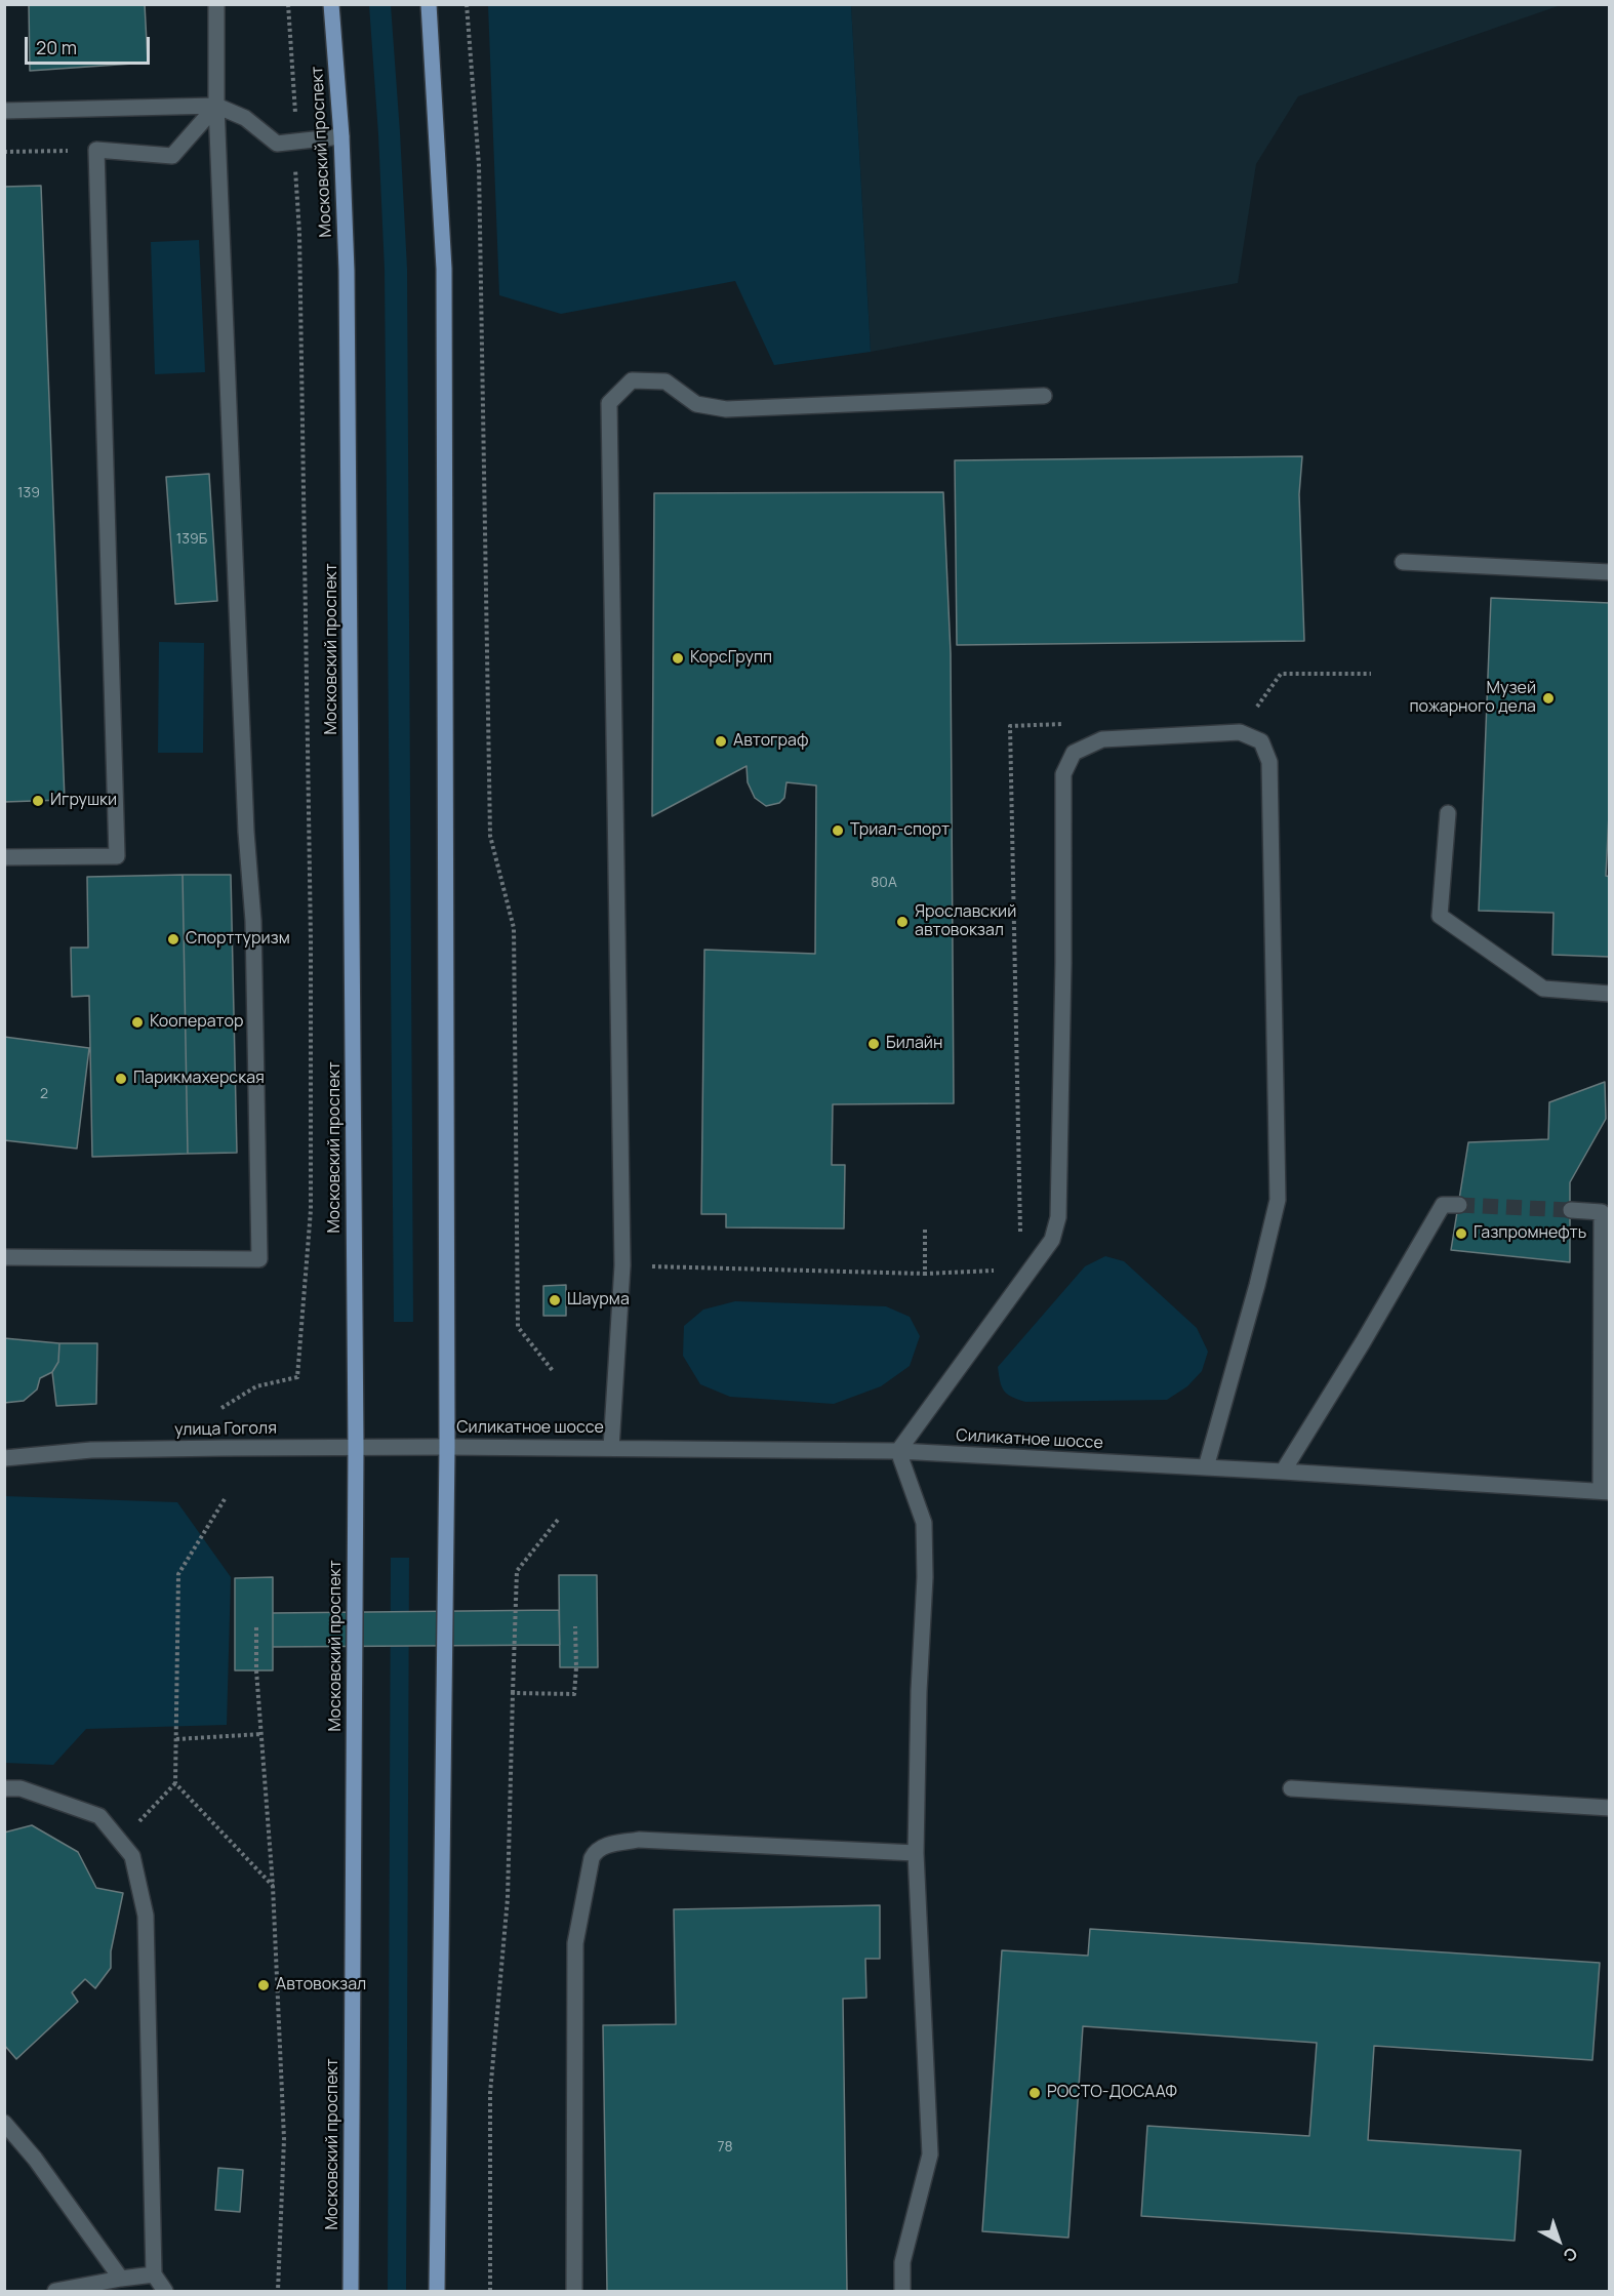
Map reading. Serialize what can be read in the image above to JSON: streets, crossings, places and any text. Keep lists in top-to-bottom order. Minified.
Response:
{"streets":{"main road":["Московский проспект"],"street":["Силикатное шоссе","улица Гоголя"]},"crossings":[["Московский проспект","улица Гоголя"],["Силикатное шоссе","улица Гоголя"]],"places":["КорсГрупп","Музей пожарного дела","Автограф","Игрушки","Триал-спорт","Ярославский автовокзал","Спорттуризм","Кооператор","Билайн","Парикмахерская","Газпромнефть","Шаурма","Автовокзал","РОСТО-ДОСААФ"],"house_numbers":["139","139Б","80А","2","78"],"scale_bar":"20 m","north":"bottom right"}
